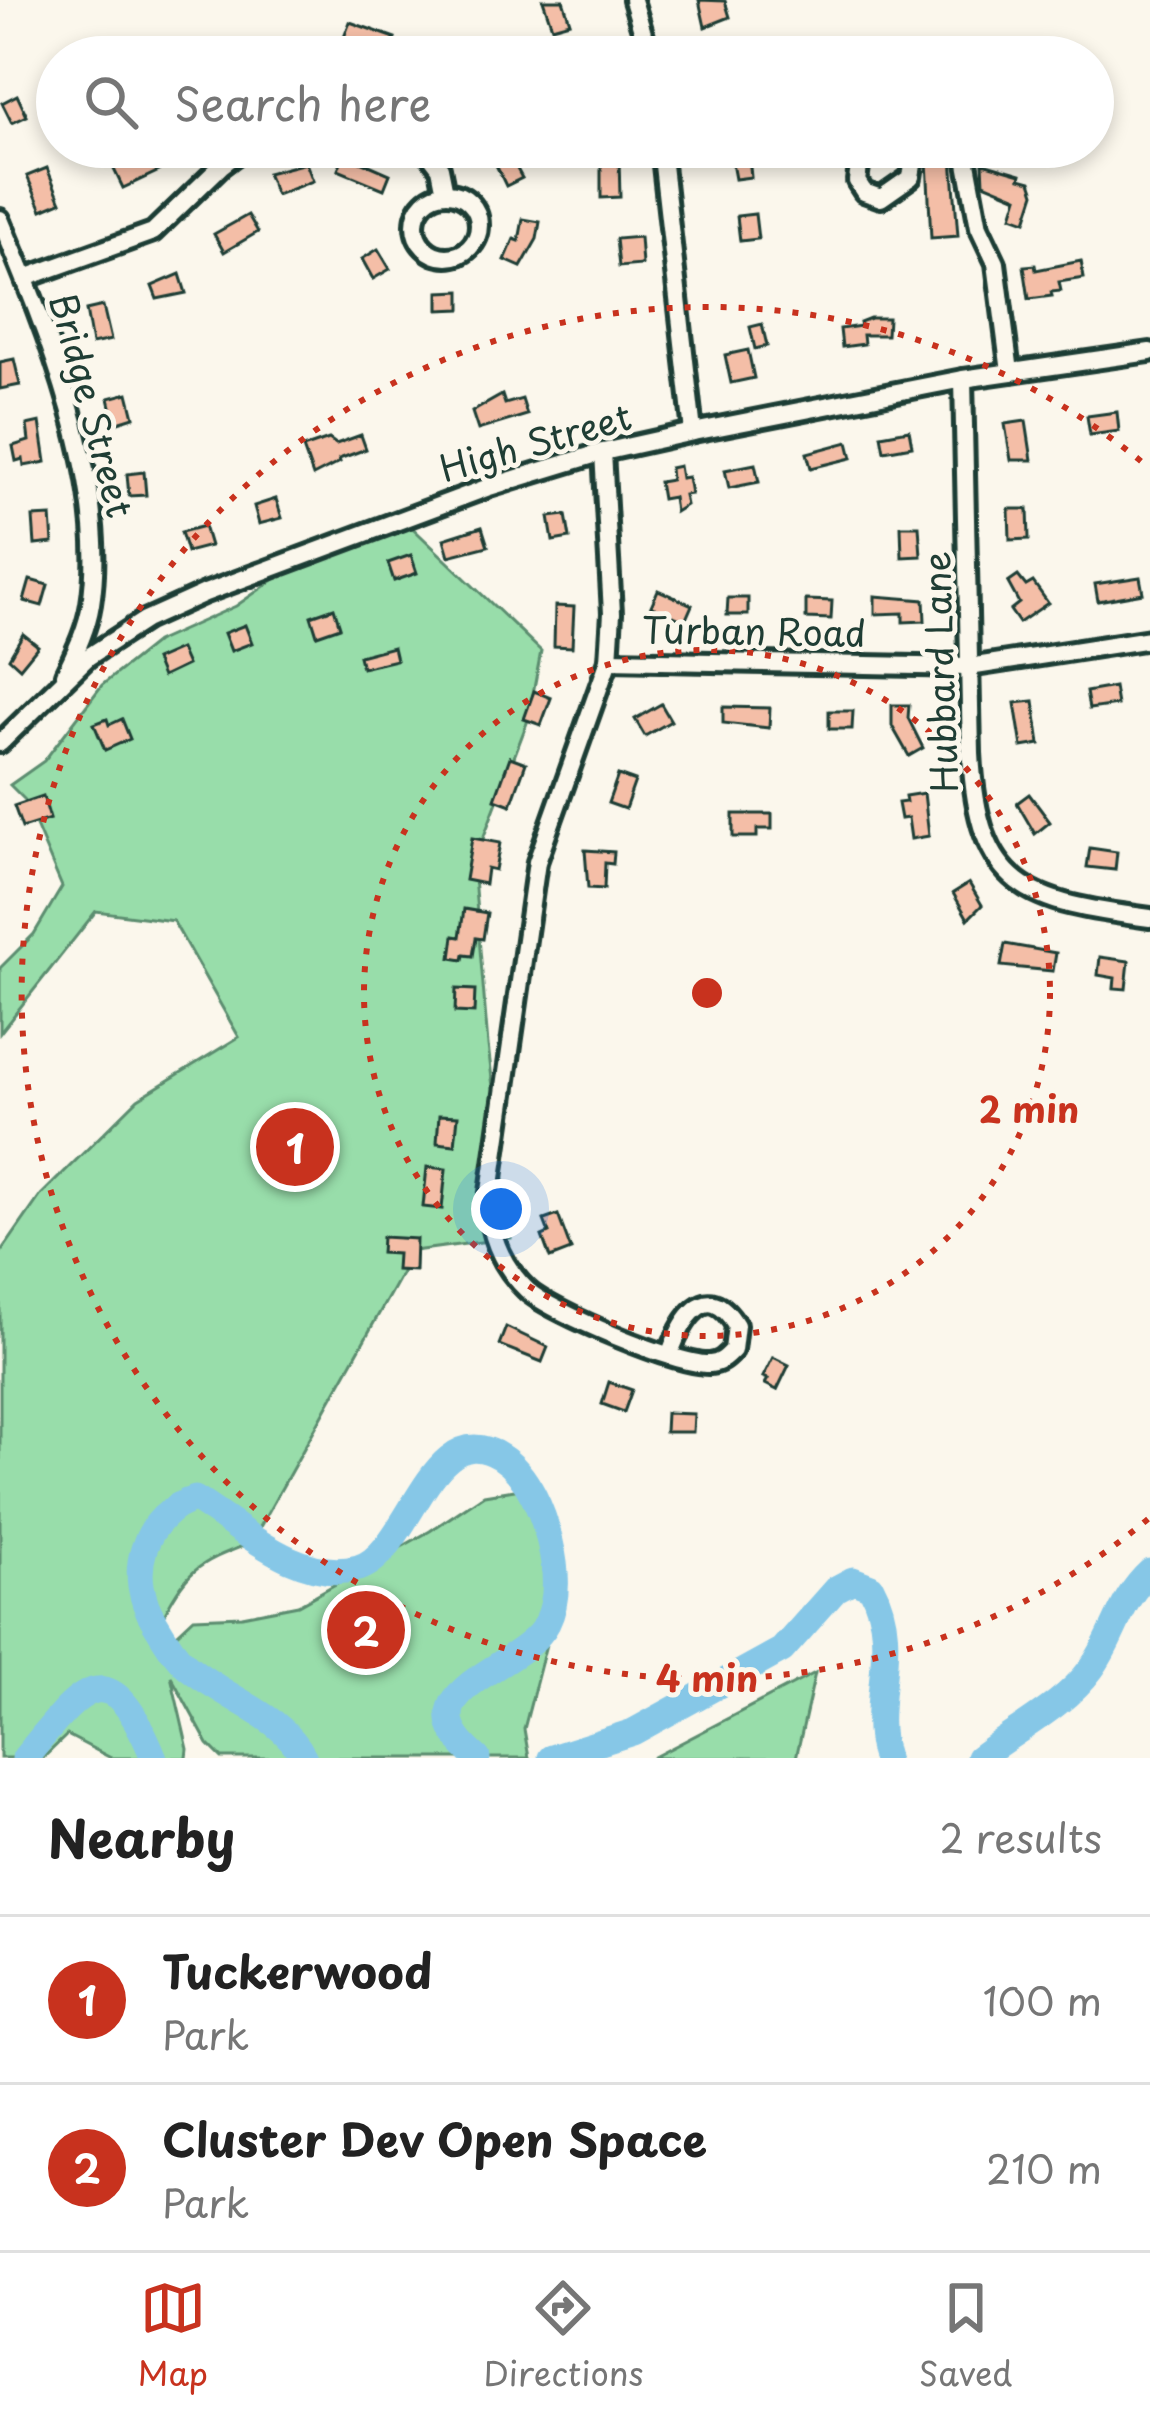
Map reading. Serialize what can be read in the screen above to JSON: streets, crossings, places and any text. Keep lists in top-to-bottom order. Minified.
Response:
{"streets":{"street":["Bridge Street","High Street","Turban Road","Hubbard Lane"]},"crossings":[["Bridge Street","High Street"],["High Street","Hubbard Lane"],["Turban Road","Hubbard Lane"]],"page":{"search":"Search here","pins":["1","2"],"heading":["Nearby","2 results"],"list":[{"mark":"1","name":"Tuckerwood","note":"Park","value":"100 m"},{"mark":"2","name":"Cluster Dev Open Space","note":"Park","value":"210 m"}],"nav":["Map","Directions","Saved"]},"rings":["2 min","4 min"]}
